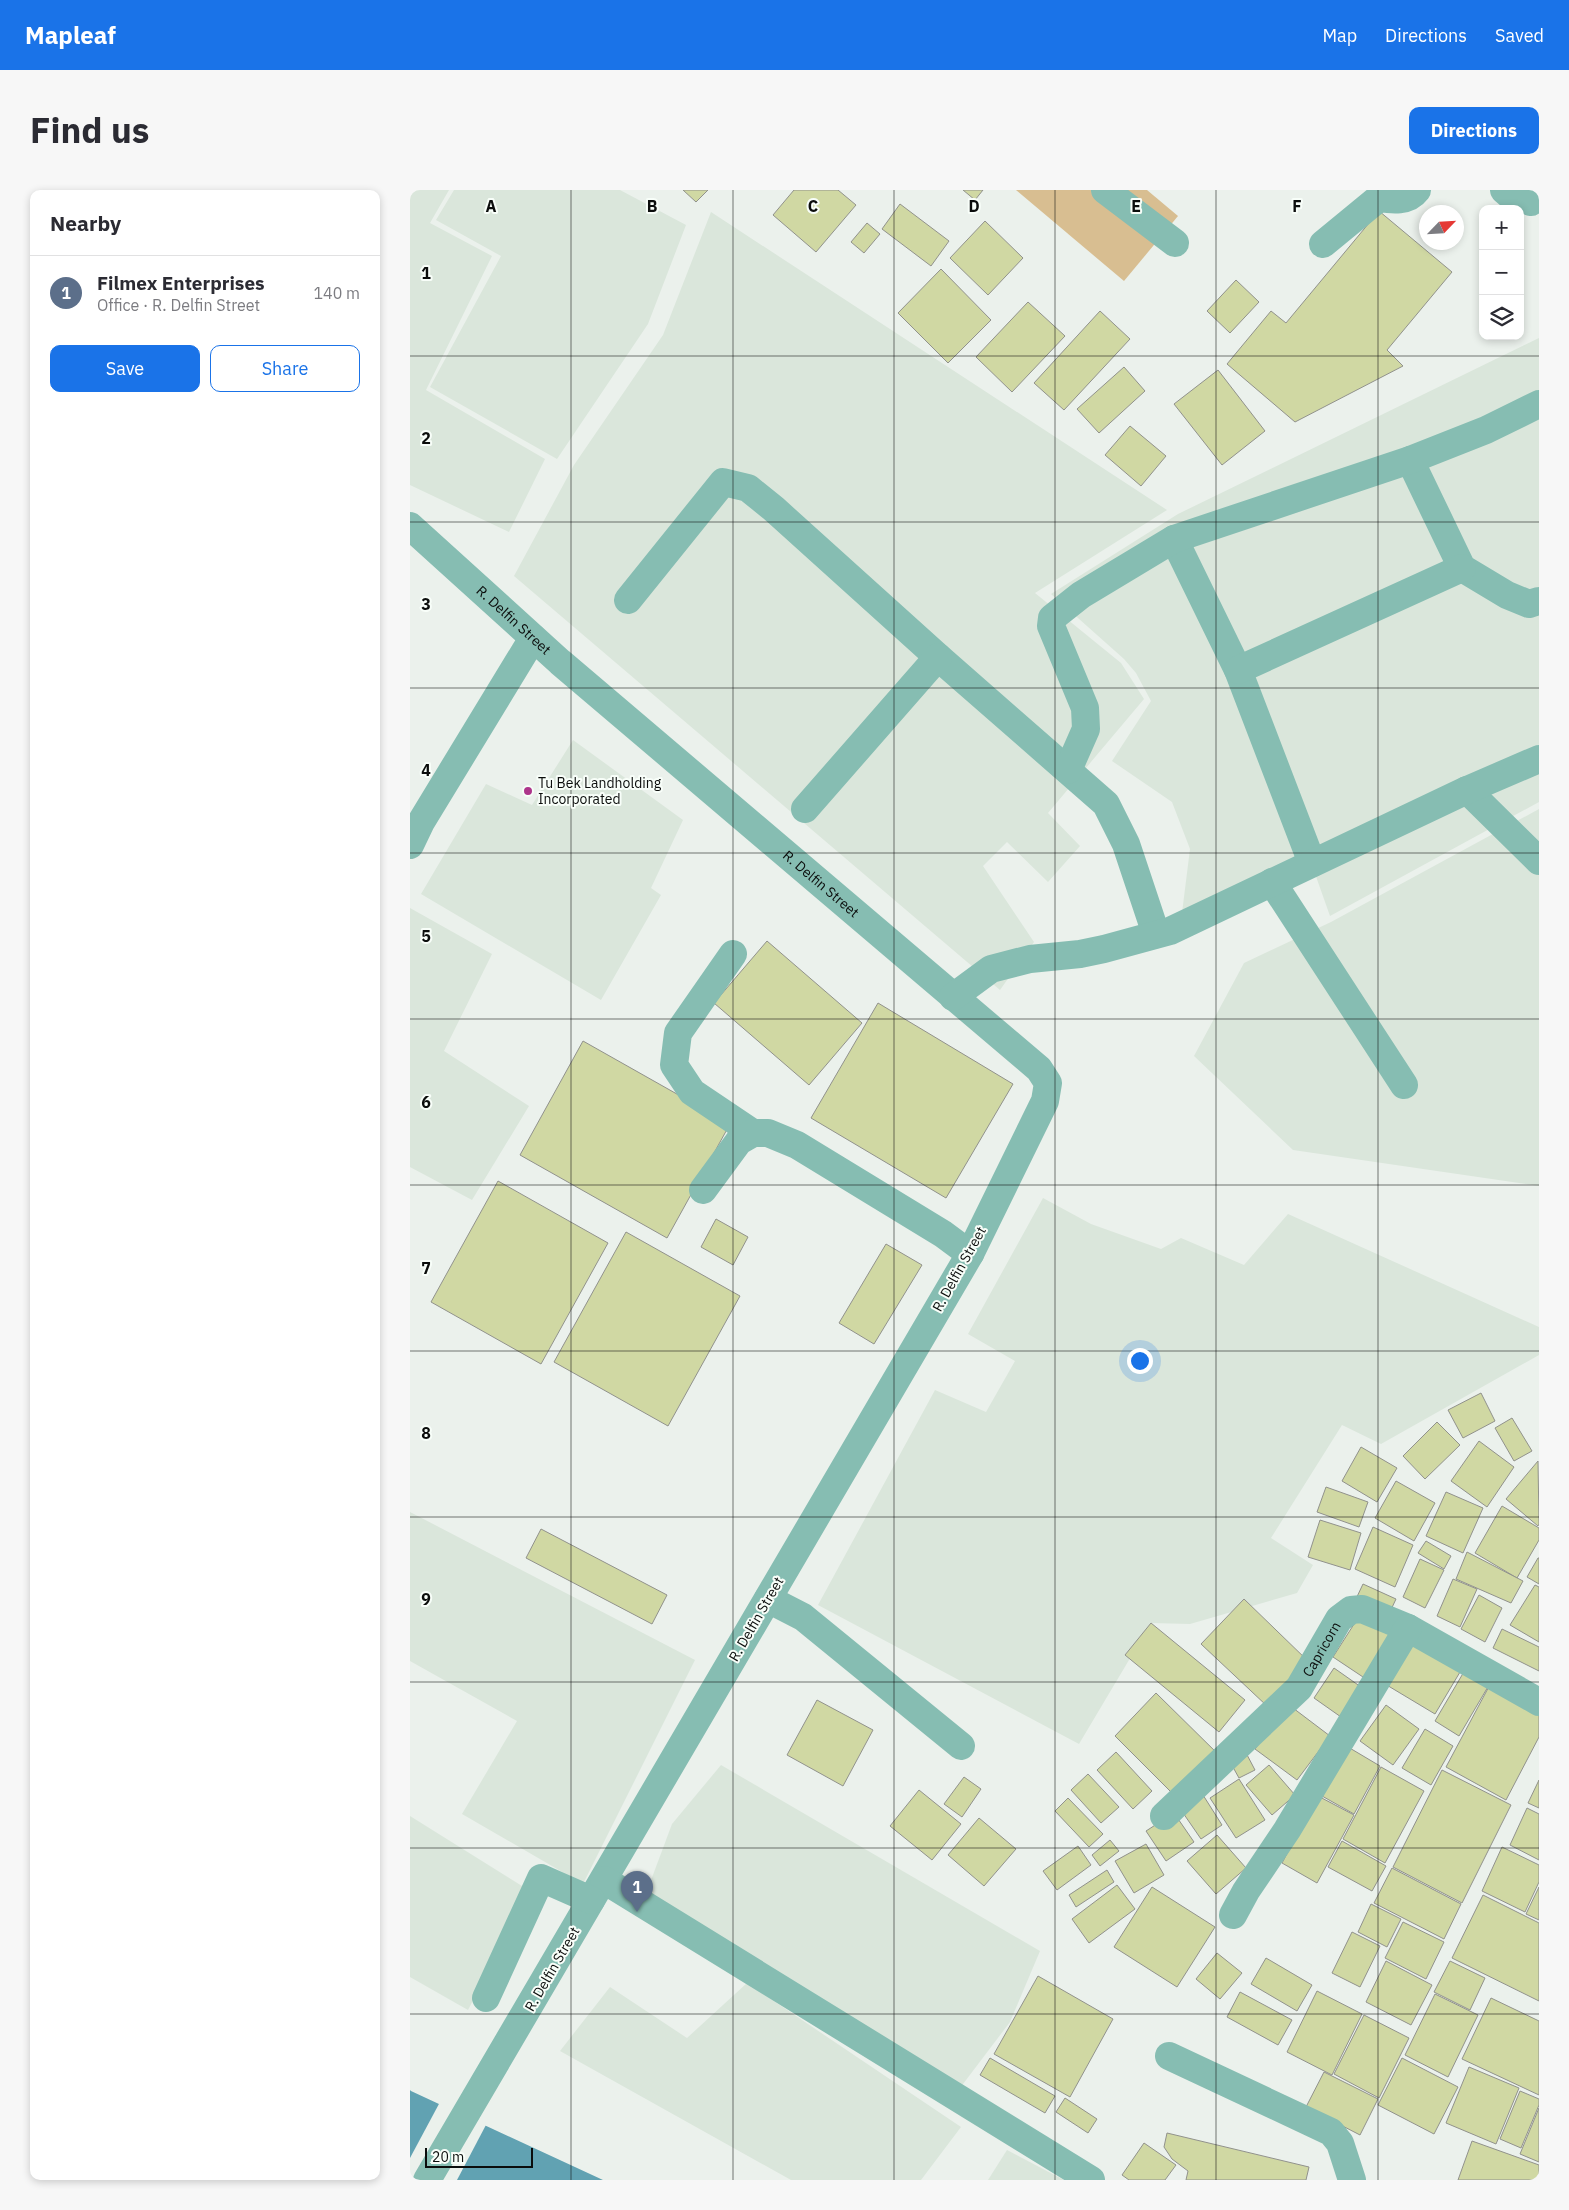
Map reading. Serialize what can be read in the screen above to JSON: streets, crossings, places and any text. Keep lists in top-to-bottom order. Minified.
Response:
{"streets":{"street":["R. Delfin Street","Capricorn"]},"places":["Tu Bek Landholding Incorporated"],"scale_bar":"20 m","north":"top right","page":{"header":"Mapleaf","nav":["Map","Directions","Saved"],"title":"Find us","buttons":["Directions",["Save","Share"]],"heading":"Nearby","map_buttons":["+","−"],"list":[{"mark":"1","name":"Filmex Enterprises","note":"Office · R. Delfin Street","value":"140 m"}],"pins":"1","scale":"20 m"},"grid":{"columns":["A","B","C","D","E","F"],"rows":["1","2","3","4","5","6","7","8","9"]}}
